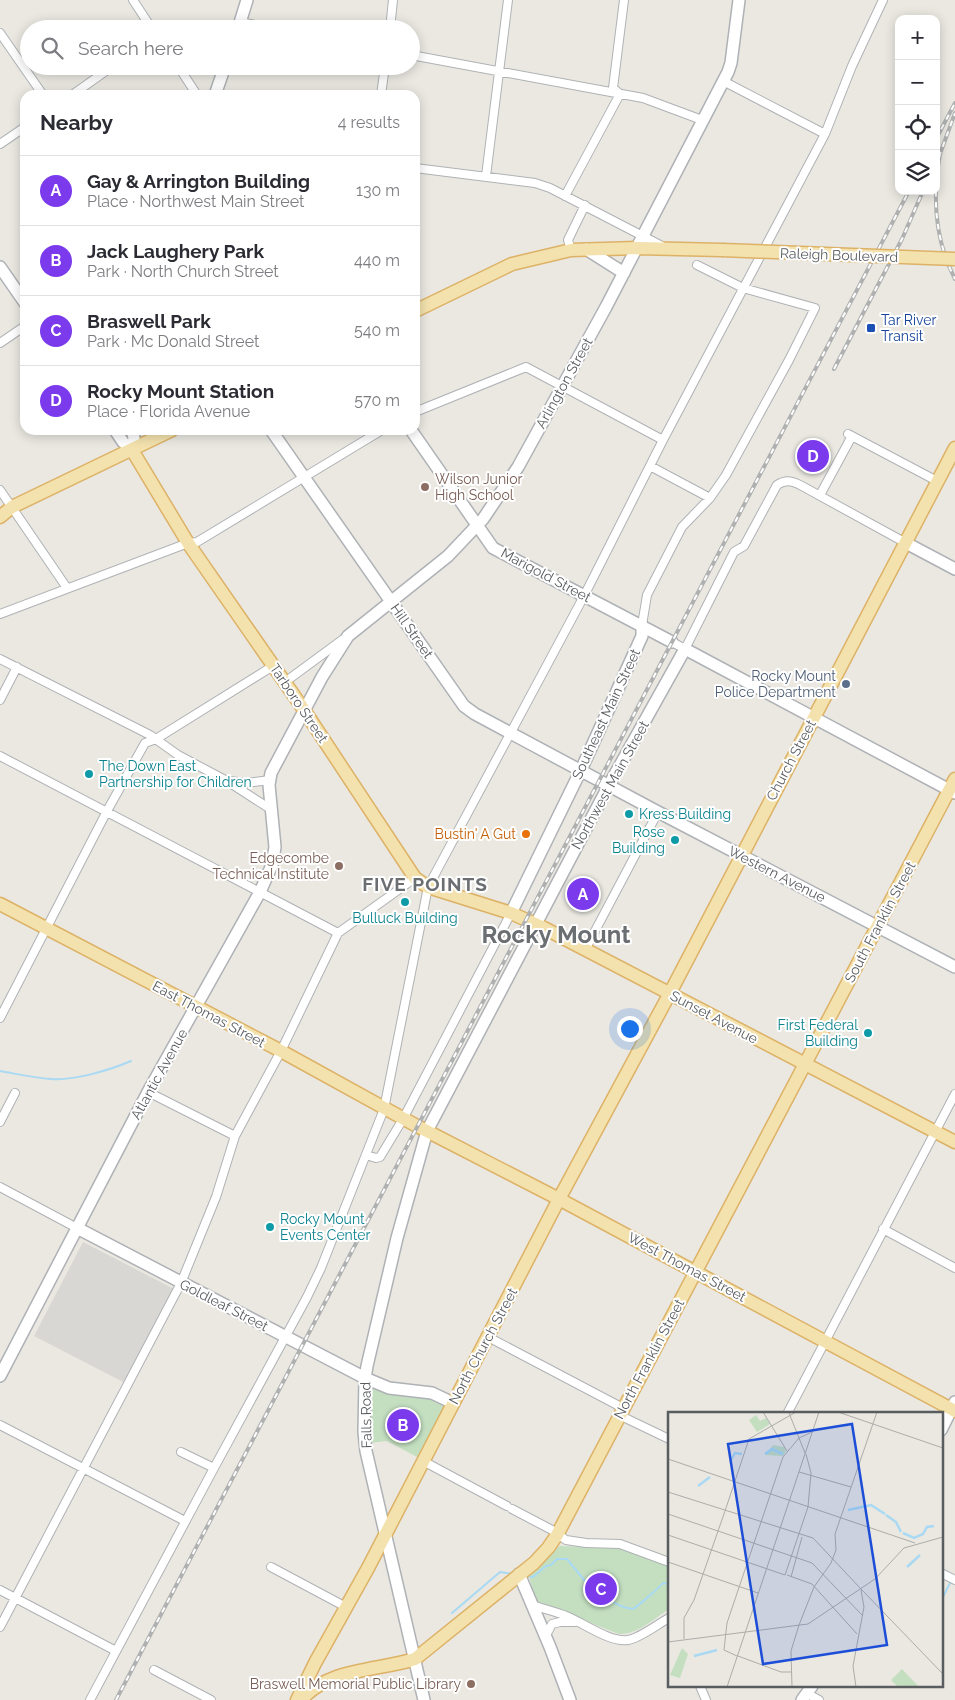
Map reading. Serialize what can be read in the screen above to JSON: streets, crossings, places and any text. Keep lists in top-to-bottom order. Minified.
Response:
{"streets":{"main road":["Raleigh Boulevard","Tarboro Street","Church Street","South Franklin Street","East Thomas Street","Sunset Avenue","West Thomas Street","North Church Street","North Franklin Street"],"street":["Arlington Street","Marigold Street","Hill Street","Southeast Main Street","Northwest Main Street","Western Avenue","Atlantic Avenue","Goldleaf Street","Falls Road"]},"crossings":[["Raleigh Boulevard","Arlington Street"],["Arlington Street","Marigold Street"],["Arlington Street","Hill Street"],["Arlington Street","Tarboro Street"],["Arlington Street","Atlantic Avenue"],["Marigold Street","Southeast Main Street"],["Hill Street","Southeast Main Street"],["Hill Street","Northwest Main Street"],["Hill Street","Western Avenue"],["Tarboro Street","Southeast Main Street"],["Tarboro Street","Northwest Main Street"],["Tarboro Street","Sunset Avenue"],["Tarboro Street","Atlantic Avenue"],["Church Street","Northwest Main Street"],["Church Street","Western Avenue"],["Church Street","Sunset Avenue"],["Church Street","North Church Street"],["Northwest Main Street","Western Avenue"],["Northwest Main Street","East Thomas Street"],["Northwest Main Street","Sunset Avenue"],["Northwest Main Street","West Thomas Street"],["Northwest Main Street","Falls Road"],["Western Avenue","South Franklin Street"],["South Franklin Street","Sunset Avenue"],["South Franklin Street","North Franklin Street"],["East Thomas Street","Atlantic Avenue"],["East Thomas Street","West Thomas Street"],["East Thomas Street","Falls Road"],["Sunset Avenue","North Church Street"],["Sunset Avenue","North Franklin Street"],["Atlantic Avenue","Goldleaf Street"],["West Thomas Street","North Church Street"],["West Thomas Street","North Franklin Street"],["West Thomas Street","Falls Road"],["Goldleaf Street","North Church Street"],["Goldleaf Street","Falls Road"],["North Church Street","Falls Road"],["North Franklin Street","Falls Road"]],"districts":["FIVE POINTS","Rocky Mount"],"places":{"transit":["Tar River Transit"],"other":["Wilson Junior High School","Rocky Mount Police Department","The Down East Partnership for Children","Kress Building","Bustin' A Gut","Rose Building","Edgecombe Technical Institute","Bulluck Building","First Federal Building","Rocky Mount Events Center","Braswell Memorial Public Library"]},"page":{"map_buttons":["+","−"],"search":"Search here","heading":["Nearby","4 results"],"list":[{"mark":"A","name":"Gay & Arrington Building","note":"Place · Northwest Main Street","value":"130 m"},{"mark":"B","name":"Jack Laughery Park","note":"Park · North Church Street","value":"440 m"},{"mark":"C","name":"Braswell Park","note":"Park · Mc Donald Street","value":"540 m"},{"mark":"D","name":"Rocky Mount Station","note":"Place · Florida Avenue","value":"570 m"}],"pins":["D","A","B","C"]}}
